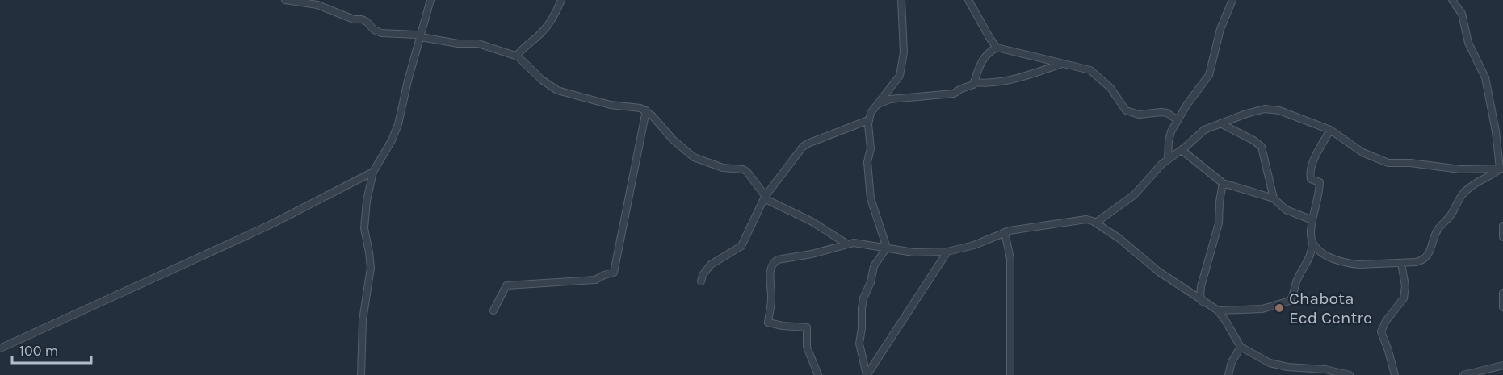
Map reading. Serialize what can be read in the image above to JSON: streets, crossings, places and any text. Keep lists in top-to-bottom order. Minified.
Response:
{"places":["Chabota Ecd Centre"],"scale_bar":"100 m"}
